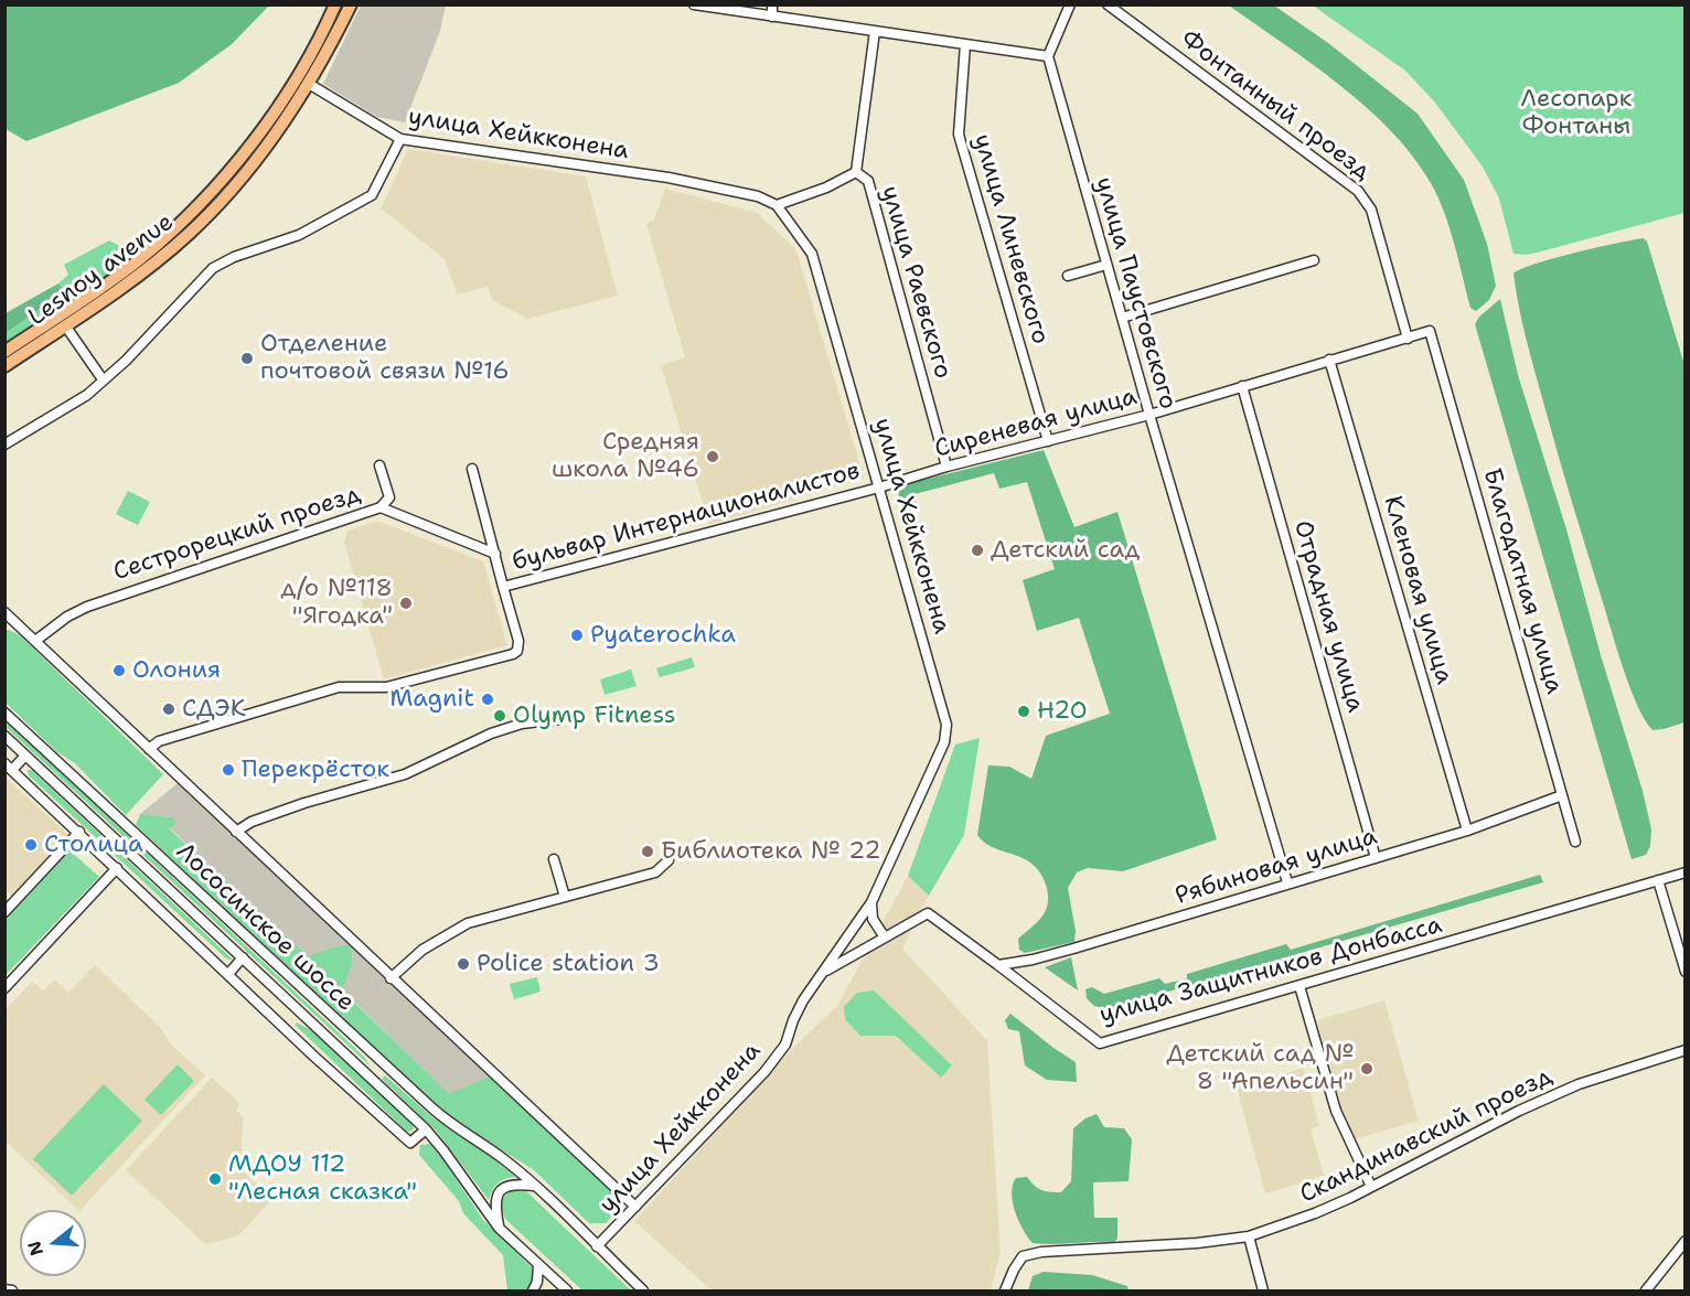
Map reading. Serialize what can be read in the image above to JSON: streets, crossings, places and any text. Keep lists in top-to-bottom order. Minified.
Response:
{"streets":{"main road":["Lesnoy avenue"],"street":["Фонтанный проезд","улица Хейкконена","улица Линевского","улица Раевского","улица Паустовского","Сиреневая улица","бульвар Интернационалистов","Сестрорецкий проезд","Благодатная улица","Кленовая улица","Отрадная улица","Рябиновая улица","Лососинское шоссе","улица Защитников Донбасса","Скандинавский проезд"]},"crossings":[["Фонтанный проезд","Сиреневая улица"],["улица Хейкконена","Lesnoy avenue"],["улица Хейкконена","Сиреневая улица"],["улица Хейкконена","бульвар Интернационалистов"],["улица Хейкконена","Лососинское шоссе"],["улица Хейкконена","улица Защитников Донбасса"],["улица Линевского","Сиреневая улица"],["улица Раевского","Сиреневая улица"],["улица Паустовского","Сиреневая улица"],["улица Паустовского","Рябиновая улица"],["Сиреневая улица","бульвар Интернационалистов"],["Сиреневая улица","Благодатная улица"],["Сиреневая улица","Кленовая улица"],["Сиреневая улица","Отрадная улица"],["бульвар Интернационалистов","Сестрорецкий проезд"],["Благодатная улица","Рябиновая улица"],["Кленовая улица","Рябиновая улица"],["Отрадная улица","Рябиновая улица"],["Рябиновая улица","улица Защитников Донбасса"]],"parks":["Лесопарк Фонтаны"],"places":["Отделение почтовой связи №16","Средняя школа №46","Детский сад","д/о №118 \"Ягодка\"","Pyaterochka","Олония","Magnit","СДЭК","H2O","Olymp Fitness","Перекрёсток","Столица","Библиотека № 22","Police station 3","Детский сад № 8 \"Апельсин\"","МДОУ 112 \"Лесная сказка\""],"north":"left"}
